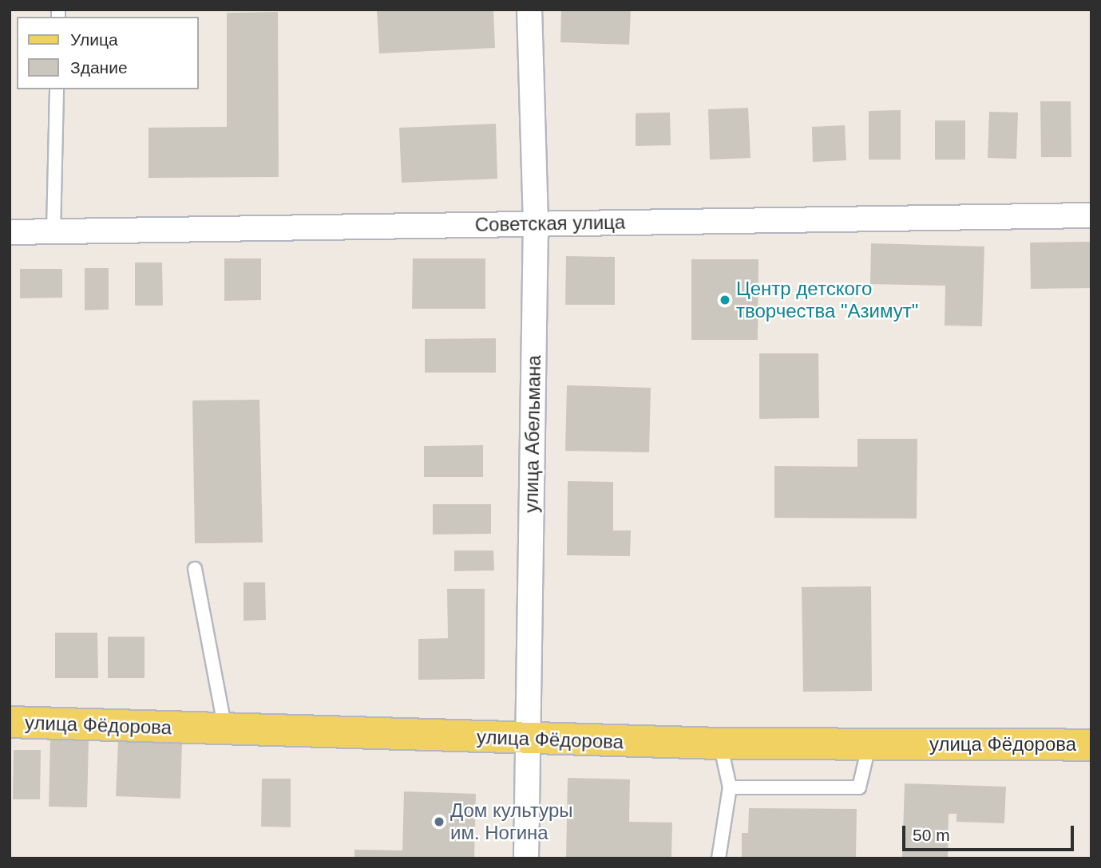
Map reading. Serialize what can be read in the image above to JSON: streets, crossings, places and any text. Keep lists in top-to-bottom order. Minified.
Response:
{"streets":{"main road":["улица Фёдорова"],"street":["Советская улица","улица Абельмана"]},"crossings":[["Советская улица","улица Абельмана"],["улица Абельмана","улица Фёдорова"]],"places":["Центр детского творчества \"Азимут\"","Дом культуры им. Ногина"],"legend":["Улица","Здание"],"scale_bar":"50 m"}
